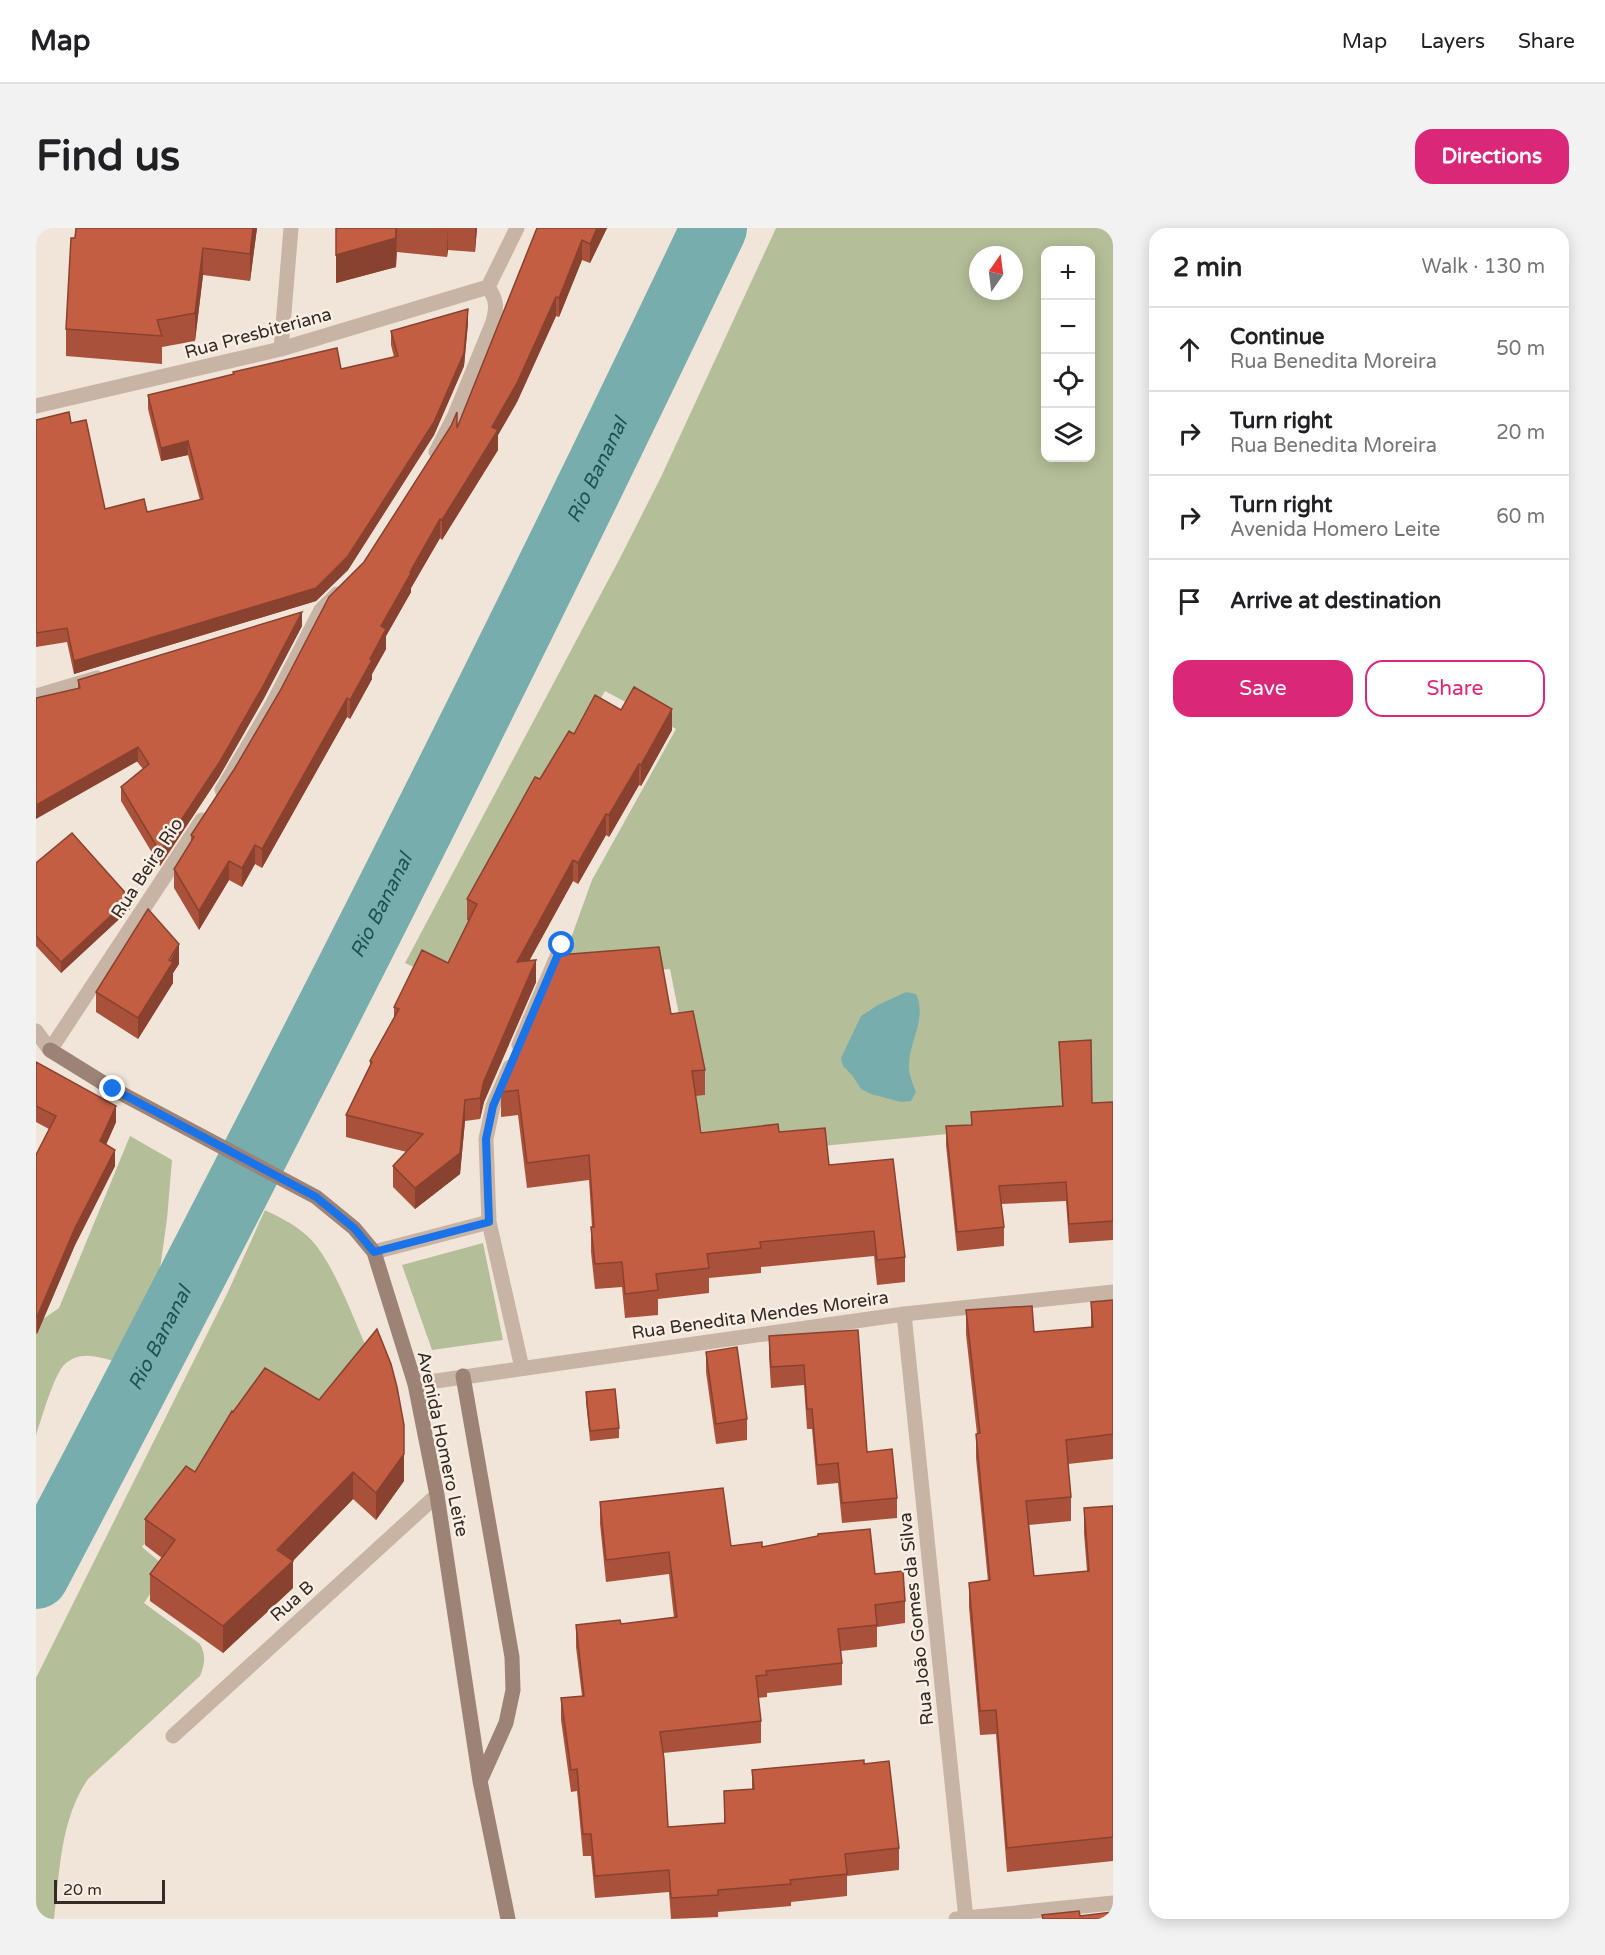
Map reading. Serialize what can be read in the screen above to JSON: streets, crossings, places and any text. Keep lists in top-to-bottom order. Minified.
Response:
{"streets":{"street":["Rua Presbiteriana","Rua Beira Rio","Rua Benedita Mendes Moreira","Avenida Homero Leite","Rua B","Rua João Gomes da Silva"]},"crossings":[["Rua Beira Rio","Avenida Homero Leite"],["Rua Benedita Mendes Moreira","Avenida Homero Leite"],["Rua Benedita Mendes Moreira","Rua João Gomes da Silva"],["Avenida Homero Leite","Rua B"]],"water":["Rio Bananal"],"scale_bar":"20 m","north":"top","page":{"header":"Map","nav":["Map","Layers","Share"],"buttons":["Directions",["Save","Share"]],"title":"Find us","heading":["2 min","Walk · 130 m"],"map_buttons":["+","−"],"list":[["Continue","Rua Benedita Moreira","50 m"],["Turn right","Rua Benedita Moreira","20 m"],["Turn right","Avenida Homero Leite","60 m"],"Arrive at destination"],"scale":"20 m"}}
